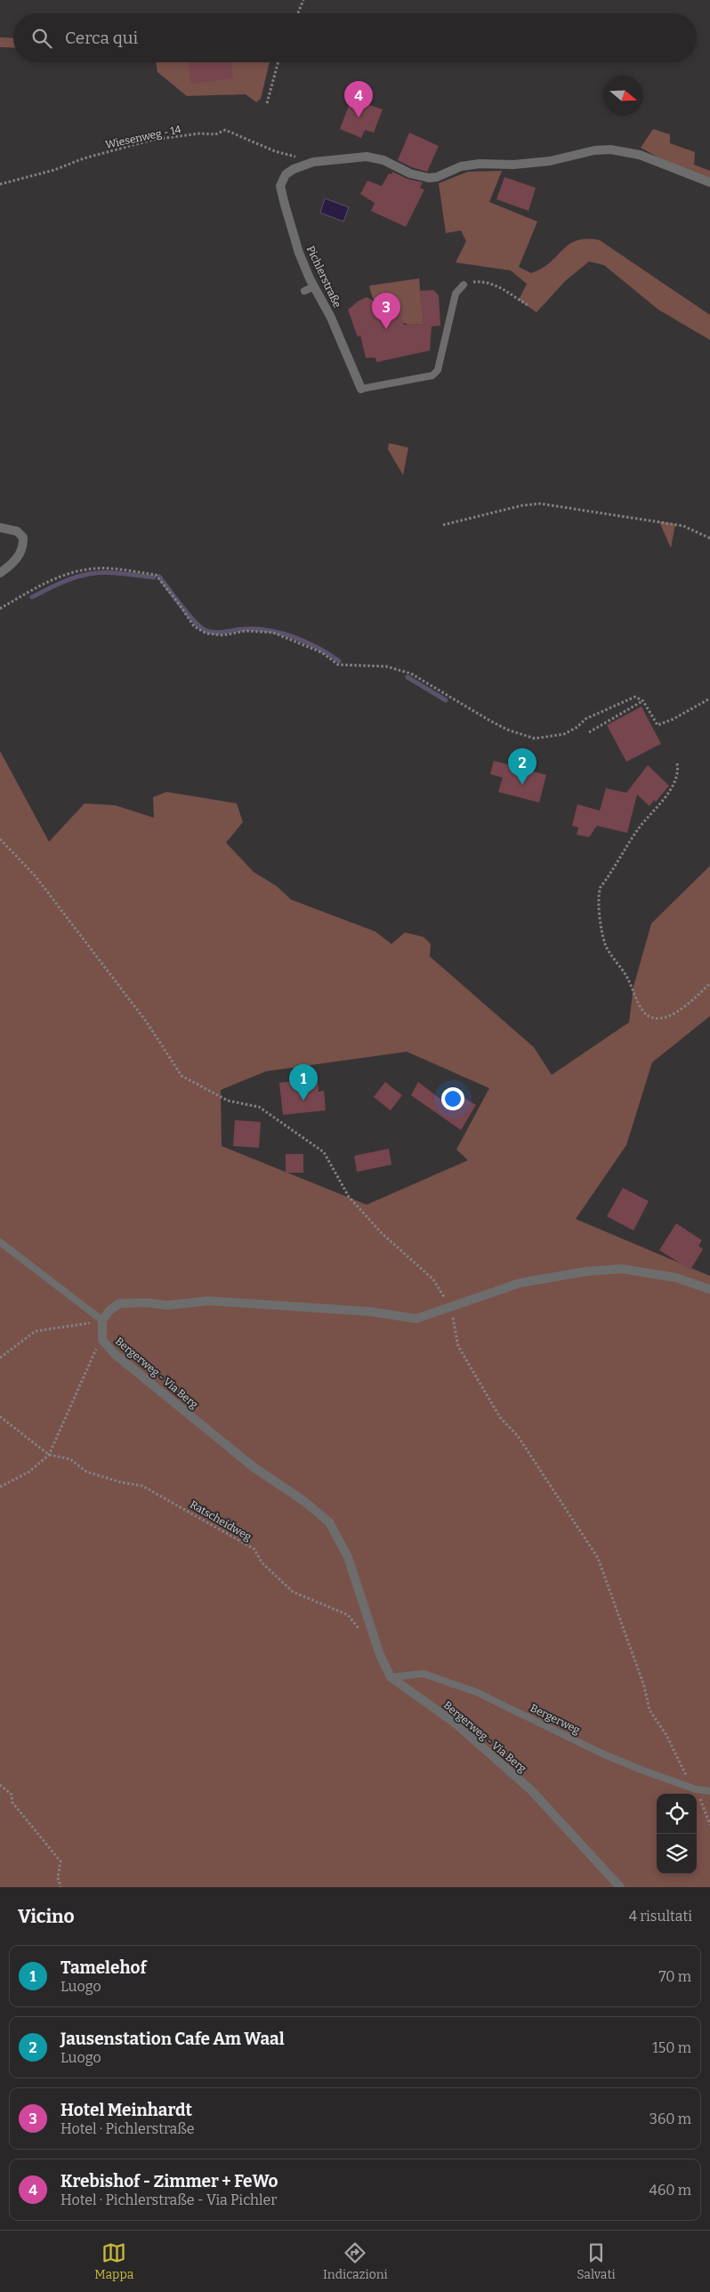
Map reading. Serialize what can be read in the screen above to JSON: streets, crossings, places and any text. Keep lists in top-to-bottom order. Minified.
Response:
{"streets":{"street":["Pichlerstraße","Bergerweg - Via Berg"],"lane":["Bergerweg"],"path":["Wiesenweg - 14","Ratscheidweg"]},"crossings":[["Wiesenweg - 14","Pichlerstraße"],["Bergerweg - Via Berg","Bergerweg"]],"north":"right","page":{"search":"Cerca qui","pins":["4","3","2","1"],"heading":["Vicino","4 risultati"],"list":[{"mark":"1","name":"Tamelehof","note":"Luogo","value":"70 m"},{"mark":"2","name":"Jausenstation Cafe Am Waal","note":"Luogo","value":"150 m"},{"mark":"3","name":"Hotel Meinhardt","note":"Hotel · Pichlerstraße","value":"360 m"},{"mark":"4","name":"Krebishof - Zimmer + FeWo","note":"Hotel · Pichlerstraße - Via Pichler","value":"460 m"}],"nav":["Mappa","Indicazioni","Salvati"]}}
